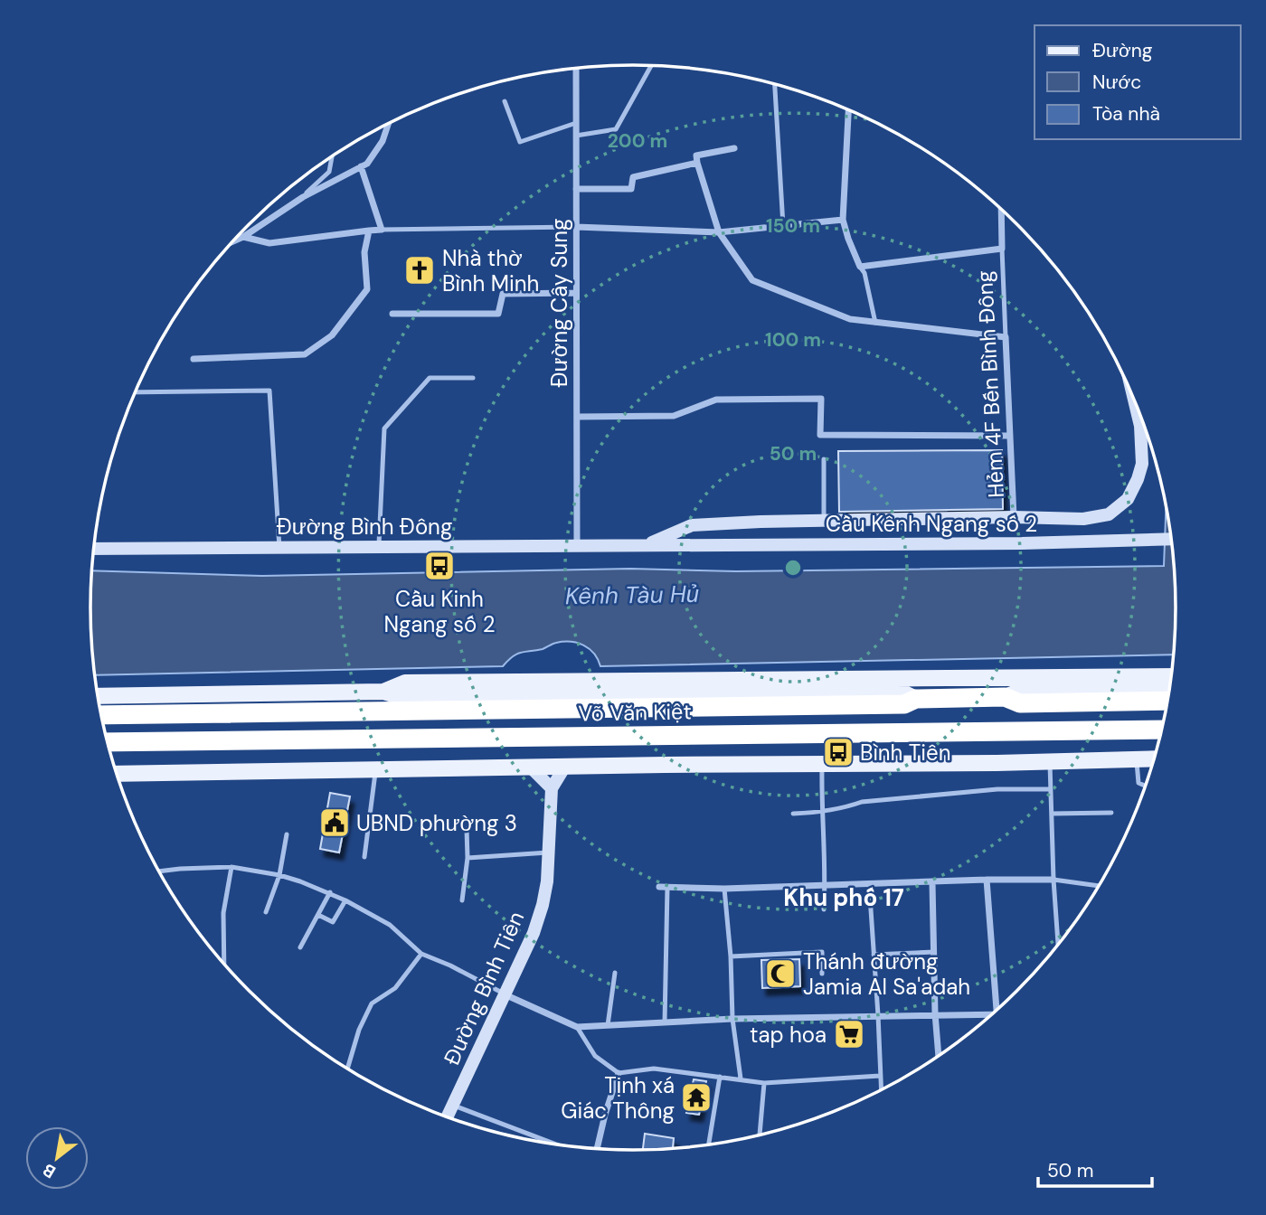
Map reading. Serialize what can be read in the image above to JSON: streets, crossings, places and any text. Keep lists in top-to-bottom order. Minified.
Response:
{"streets":{"highway":["Võ Văn Kiệt"],"street":["Đường Cây Sung","Hẻm 4F Bến Bình Đông","Cầu Kênh Ngang số 2","Đường Bình Đông","Đường Bình Tiên"]},"crossings":[["Đường Cây Sung","Đường Bình Đông"],["Hẻm 4F Bến Bình Đông","Đường Bình Đông"],["Cầu Kênh Ngang số 2","Đường Bình Đông"]],"districts":["Khu phố 17"],"water":["Kênh Tàu Hủ"],"places":{"church":["Nhà thờ Bình Minh"],"bus stop":["Cầu Kinh Ngang số 2","Bình Tiên"],"public building":["UBND phường 3"],"mosque":["Thánh đường Jamia Al Sa'adah"],"supermarket":["tap hoa"],"temple":["Tịnh xá Giác Thông"]},"legend":["Đường","Nước","Tòa nhà"],"scale_bar":"50 m","north":"bottom left","rings":["200 m","150 m","100 m","50 m"]}
